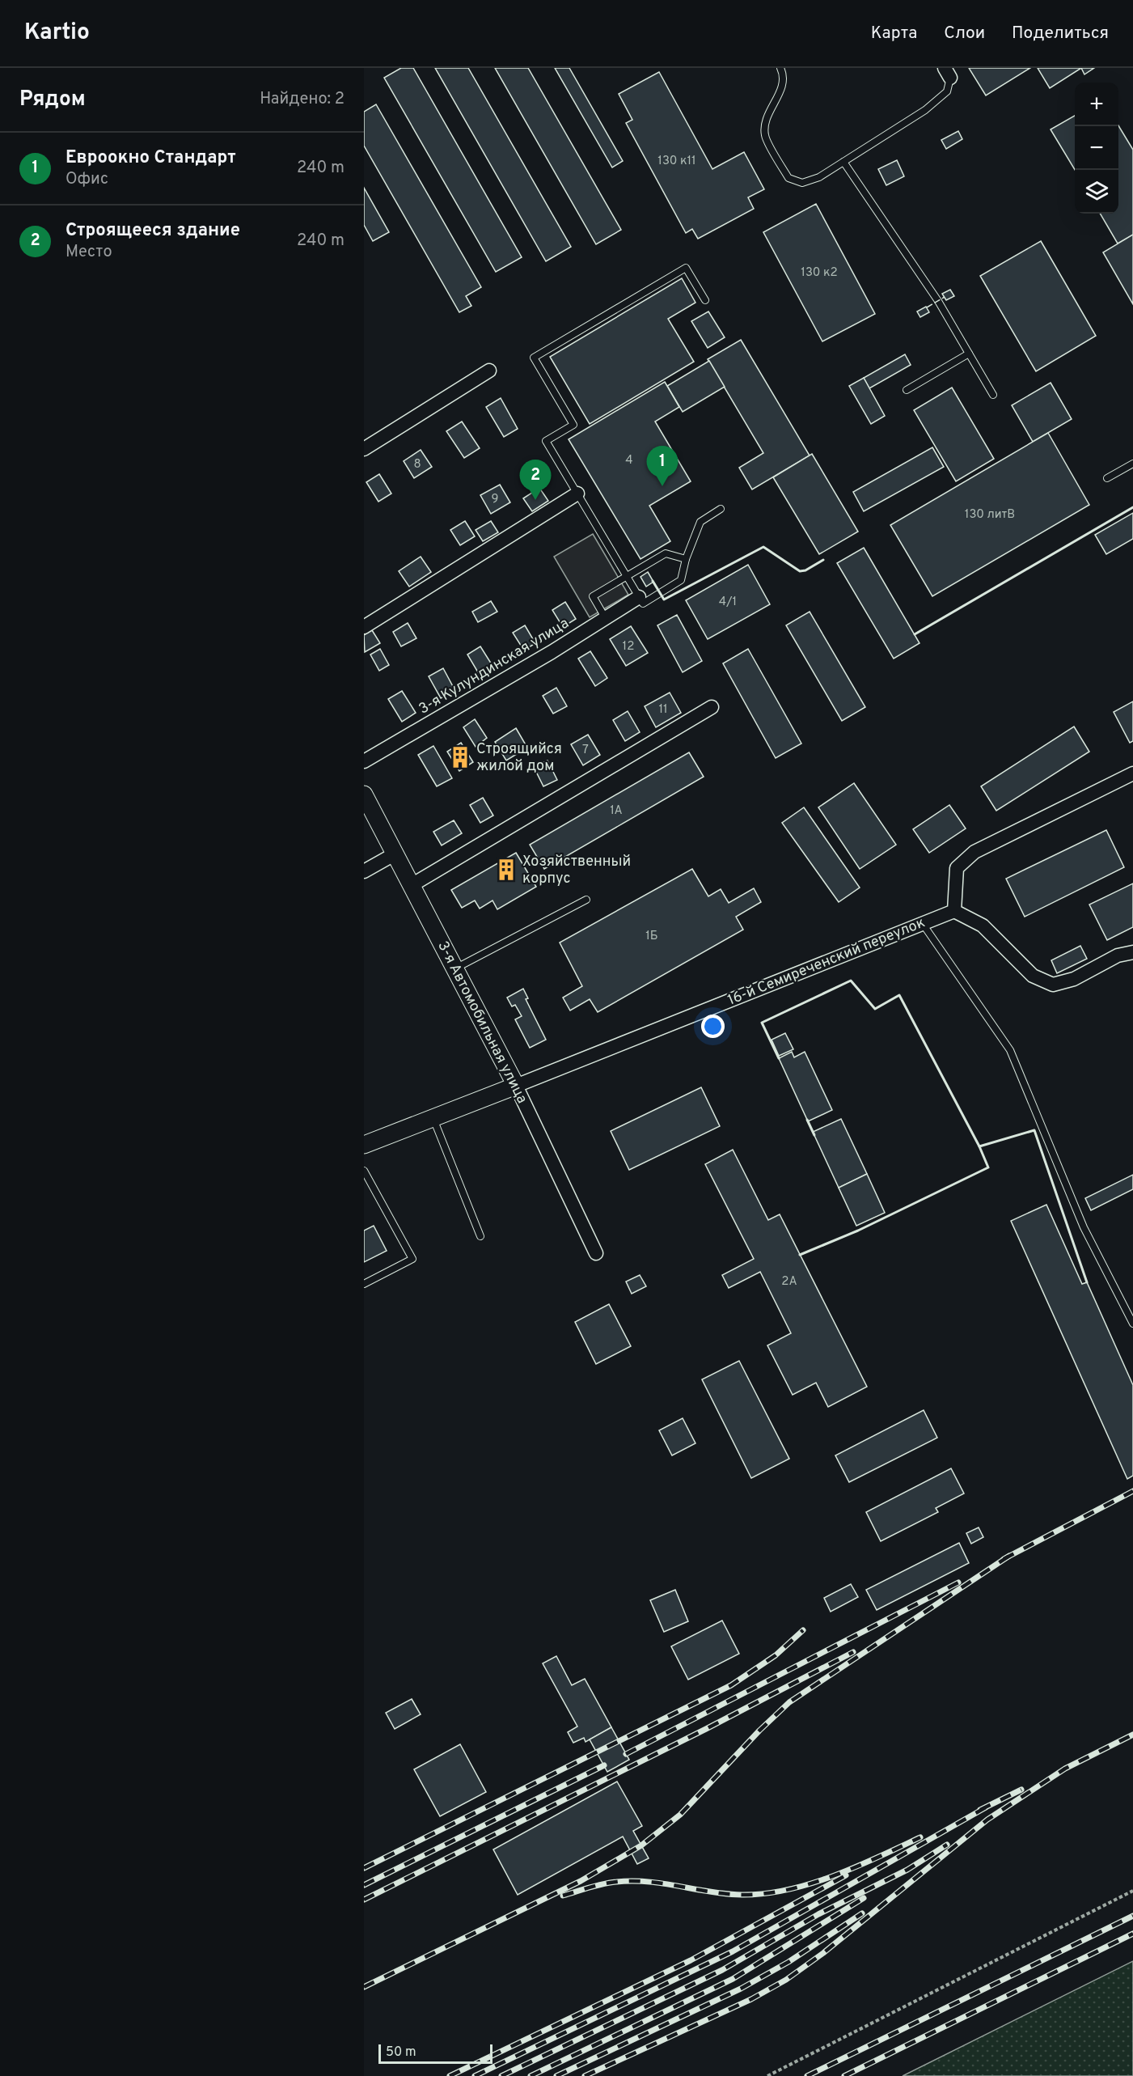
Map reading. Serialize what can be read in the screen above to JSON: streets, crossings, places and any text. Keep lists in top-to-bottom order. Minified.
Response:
{"streets":{"street":["3-я Кулундинская улица","16-й Семиреченский переулок","3-я Автомобильная улица"]},"crossings":[["16-й Семиреченский переулок","3-я Автомобильная улица"]],"places":{"building":["Строящийся жилой дом","Хозяйственный корпус"]},"house_numbers":["130 к11","130 к2","4","8","9","130 литВ","4/1","12","11","7","1А","1Б","2А"],"scale_bar":"50 m","page":{"header":"Kartio","nav":["Карта","Слои","Поделиться"],"heading":["Рядом","Найдено: 2"],"map_buttons":["+","−"],"list":[{"mark":"1","name":"Евроокно Стандарт","note":"Офис","value":"240 m"},{"mark":"2","name":"Строящееся здание","note":"Место","value":"240 m"}],"pins":["1","2"],"scale":"50 m"}}
